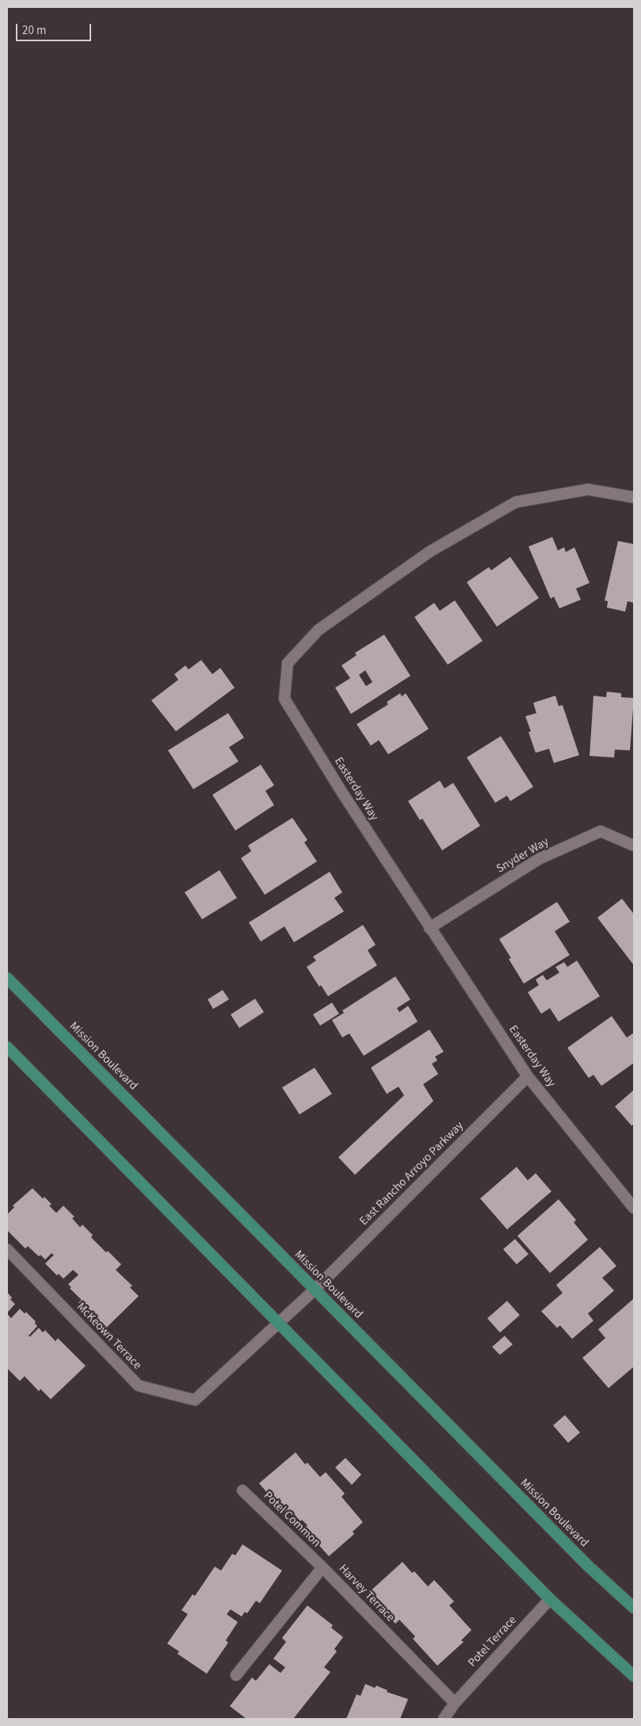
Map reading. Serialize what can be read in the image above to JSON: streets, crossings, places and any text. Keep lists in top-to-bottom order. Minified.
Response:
{"streets":{"main road":["Mission Boulevard"],"street":["Easterday Way","Snyder Way","East Rancho Arroyo Parkway","McKeown Terrace","Potel Common","Harvey Terrace","Potel Terrace"]},"crossings":[["Easterday Way","Snyder Way"],["Easterday Way","East Rancho Arroyo Parkway"],["Mission Boulevard","East Rancho Arroyo Parkway"],["Mission Boulevard","McKeown Terrace"],["East Rancho Arroyo Parkway","McKeown Terrace"],["Potel Common","Harvey Terrace"],["Harvey Terrace","Potel Terrace"]],"scale_bar":"20 m"}
